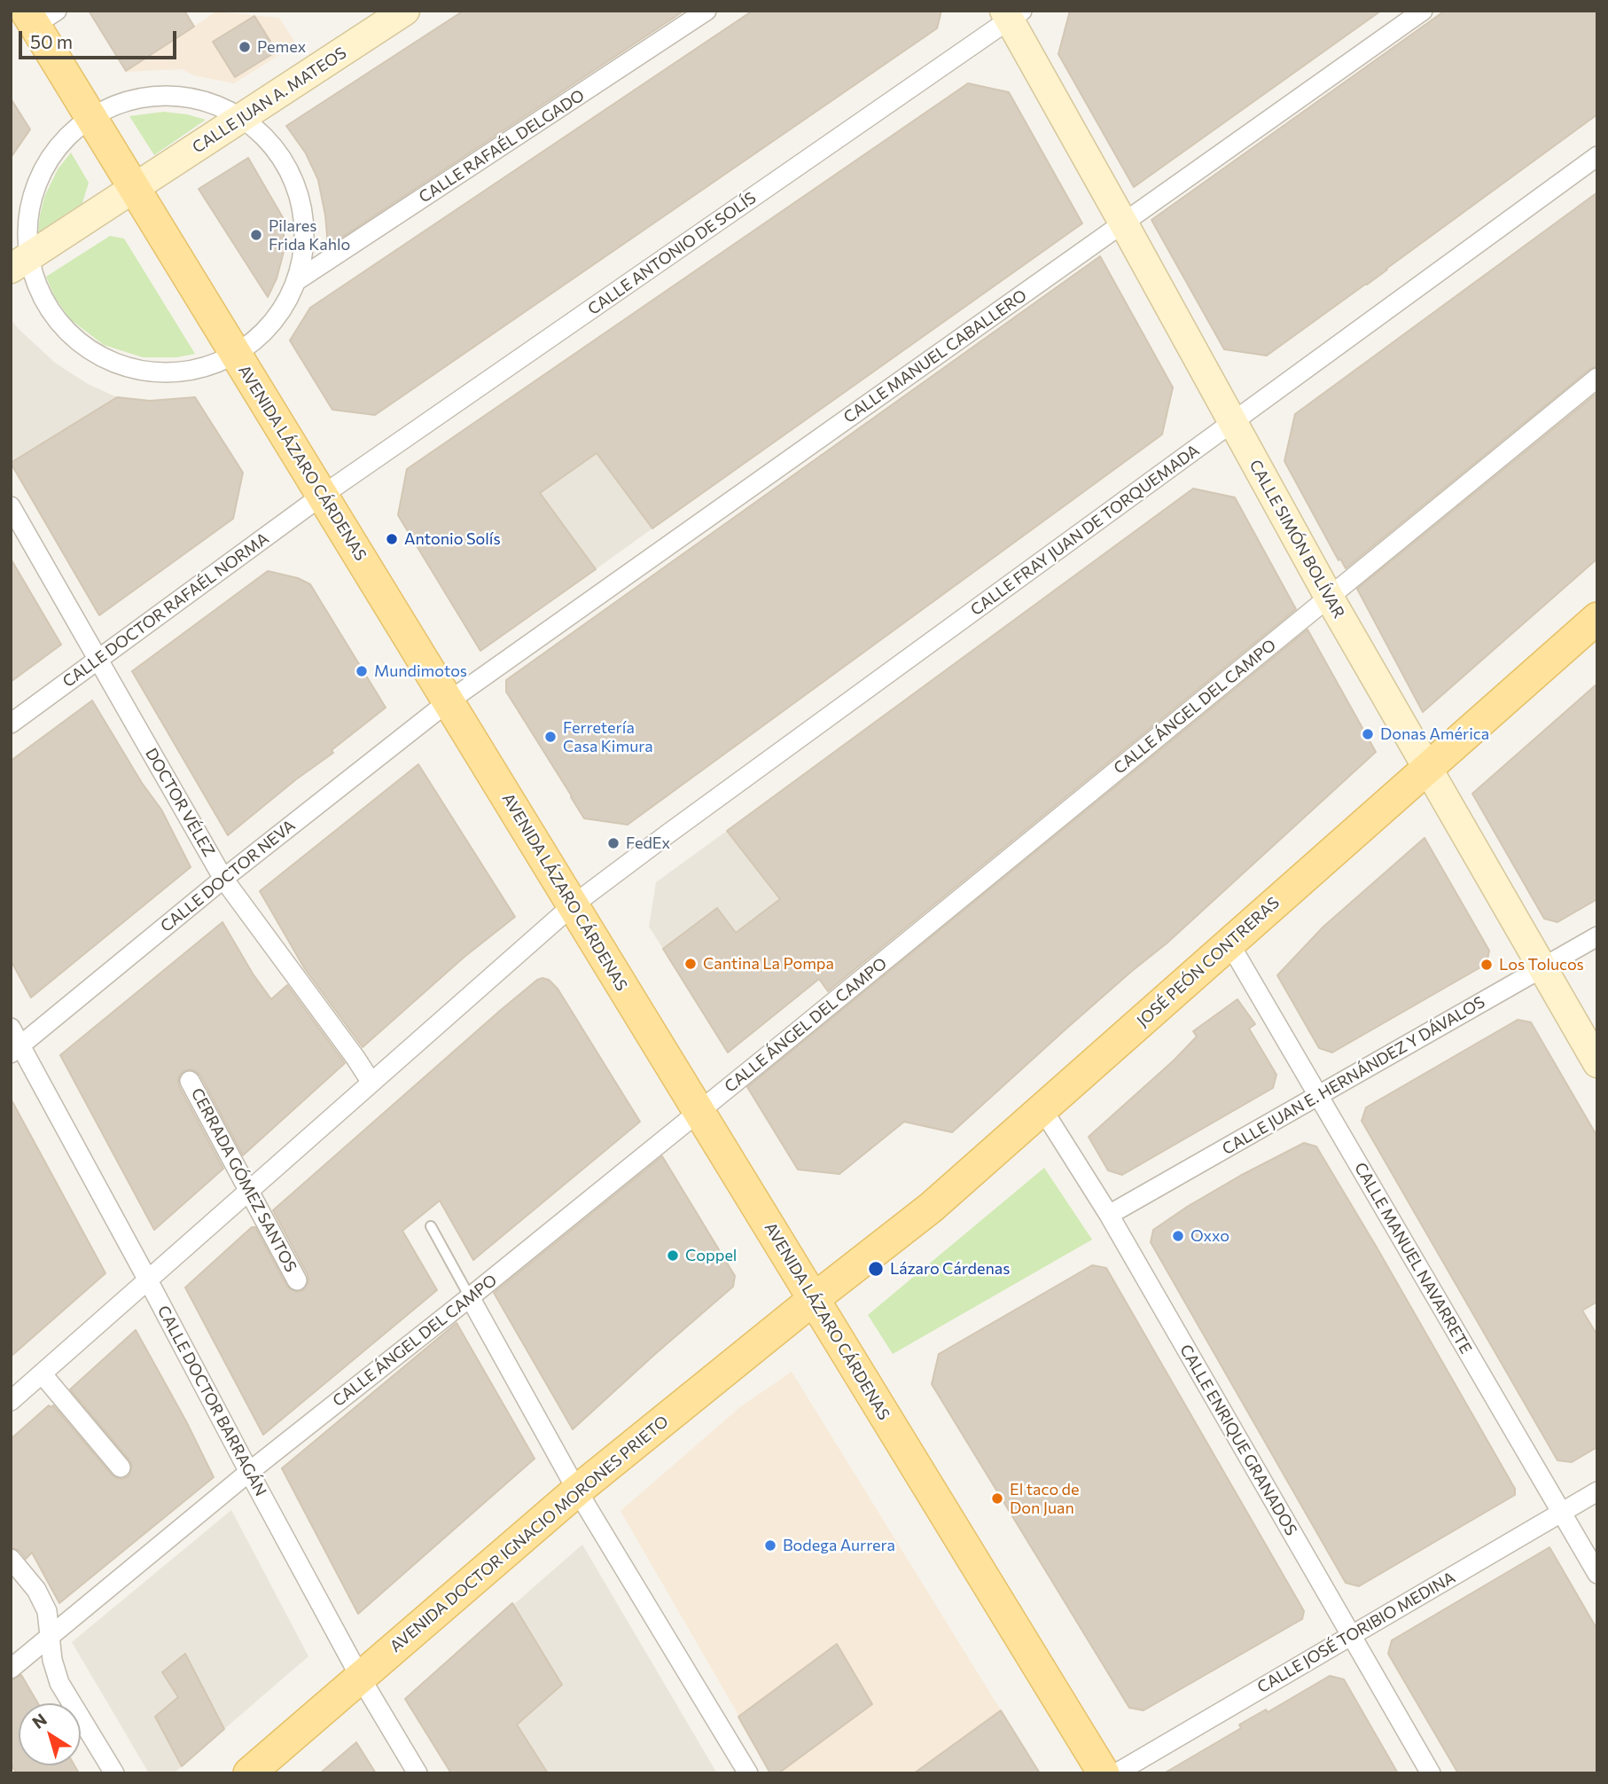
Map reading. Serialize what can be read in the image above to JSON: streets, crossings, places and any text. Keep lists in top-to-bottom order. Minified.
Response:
{"streets":{"main road":["AVENIDA LÁZARO CÁRDENAS","JOSÉ PEÓN CONTRERAS","AVENIDA DOCTOR IGNACIO MORONES PRIETO"],"street":["CALLE JUAN A. MATEOS","CALLE RAFAÉL DELGADO","CALLE ANTONIO DE SOLÍS","CALLE MANUEL CABALLERO","CALLE FRAY JUAN DE TORQUEMADA","CALLE SIMÓN BOLÍVAR","CALLE DOCTOR RAFAÉL NORMA","CALLE ÁNGEL DEL CAMPO","DOCTOR VÉLEZ","CALLE DOCTOR NEVA","CALLE JUAN E. HERNÁNDEZ Y DÁVALOS","CERRADA GÓMEZ SANTOS","CALLE MANUEL NAVARRETE","CALLE DOCTOR BARRAGÁN","CALLE ENRIQUE GRANADOS","CALLE JOSÉ TORIBIO MEDINA"]},"crossings":[["CALLE JUAN A. MATEOS","AVENIDA LÁZARO CÁRDENAS"],["CALLE ANTONIO DE SOLÍS","AVENIDA LÁZARO CÁRDENAS"],["CALLE ANTONIO DE SOLÍS","CALLE SIMÓN BOLÍVAR"],["CALLE ANTONIO DE SOLÍS","CALLE DOCTOR RAFAÉL NORMA"],["CALLE MANUEL CABALLERO","AVENIDA LÁZARO CÁRDENAS"],["CALLE MANUEL CABALLERO","CALLE SIMÓN BOLÍVAR"],["CALLE MANUEL CABALLERO","CALLE DOCTOR NEVA"],["AVENIDA LÁZARO CÁRDENAS","CALLE FRAY JUAN DE TORQUEMADA"],["AVENIDA LÁZARO CÁRDENAS","CALLE DOCTOR RAFAÉL NORMA"],["AVENIDA LÁZARO CÁRDENAS","CALLE ÁNGEL DEL CAMPO"],["AVENIDA LÁZARO CÁRDENAS","CALLE DOCTOR NEVA"],["AVENIDA LÁZARO CÁRDENAS","JOSÉ PEÓN CONTRERAS"],["AVENIDA LÁZARO CÁRDENAS","AVENIDA DOCTOR IGNACIO MORONES PRIETO"],["CALLE FRAY JUAN DE TORQUEMADA","CALLE SIMÓN BOLÍVAR"],["CALLE FRAY JUAN DE TORQUEMADA","DOCTOR VÉLEZ"],["CALLE FRAY JUAN DE TORQUEMADA","CERRADA GÓMEZ SANTOS"],["CALLE FRAY JUAN DE TORQUEMADA","CALLE DOCTOR BARRAGÁN"],["CALLE SIMÓN BOLÍVAR","CALLE ÁNGEL DEL CAMPO"],["CALLE SIMÓN BOLÍVAR","JOSÉ PEÓN CONTRERAS"],["CALLE SIMÓN BOLÍVAR","CALLE JUAN E. HERNÁNDEZ Y DÁVALOS"],["CALLE DOCTOR RAFAÉL NORMA","DOCTOR VÉLEZ"],["CALLE ÁNGEL DEL CAMPO","CALLE DOCTOR BARRAGÁN"],["DOCTOR VÉLEZ","CALLE DOCTOR NEVA"],["CALLE DOCTOR NEVA","CALLE DOCTOR BARRAGÁN"],["JOSÉ PEÓN CONTRERAS","CALLE MANUEL NAVARRETE"],["JOSÉ PEÓN CONTRERAS","CALLE ENRIQUE GRANADOS"],["JOSÉ PEÓN CONTRERAS","AVENIDA DOCTOR IGNACIO MORONES PRIETO"],["CALLE JUAN E. HERNÁNDEZ Y DÁVALOS","CALLE MANUEL NAVARRETE"],["CALLE JUAN E. HERNÁNDEZ Y DÁVALOS","CALLE ENRIQUE GRANADOS"],["CALLE MANUEL NAVARRETE","CALLE JOSÉ TORIBIO MEDINA"],["CALLE DOCTOR BARRAGÁN","AVENIDA DOCTOR IGNACIO MORONES PRIETO"],["CALLE ENRIQUE GRANADOS","CALLE JOSÉ TORIBIO MEDINA"]],"places":["Pemex","Pilares Frida Kahlo","Antonio Solís","Mundimotos","Donas América","Ferretería Casa Kimura","FedEx","Cantina La Pompa","Los Tolucos","Oxxo","Coppel","Lázaro Cárdenas","El taco de Don Juan","Bodega Aurrera"],"scale_bar":"50 m","north":"top left"}
